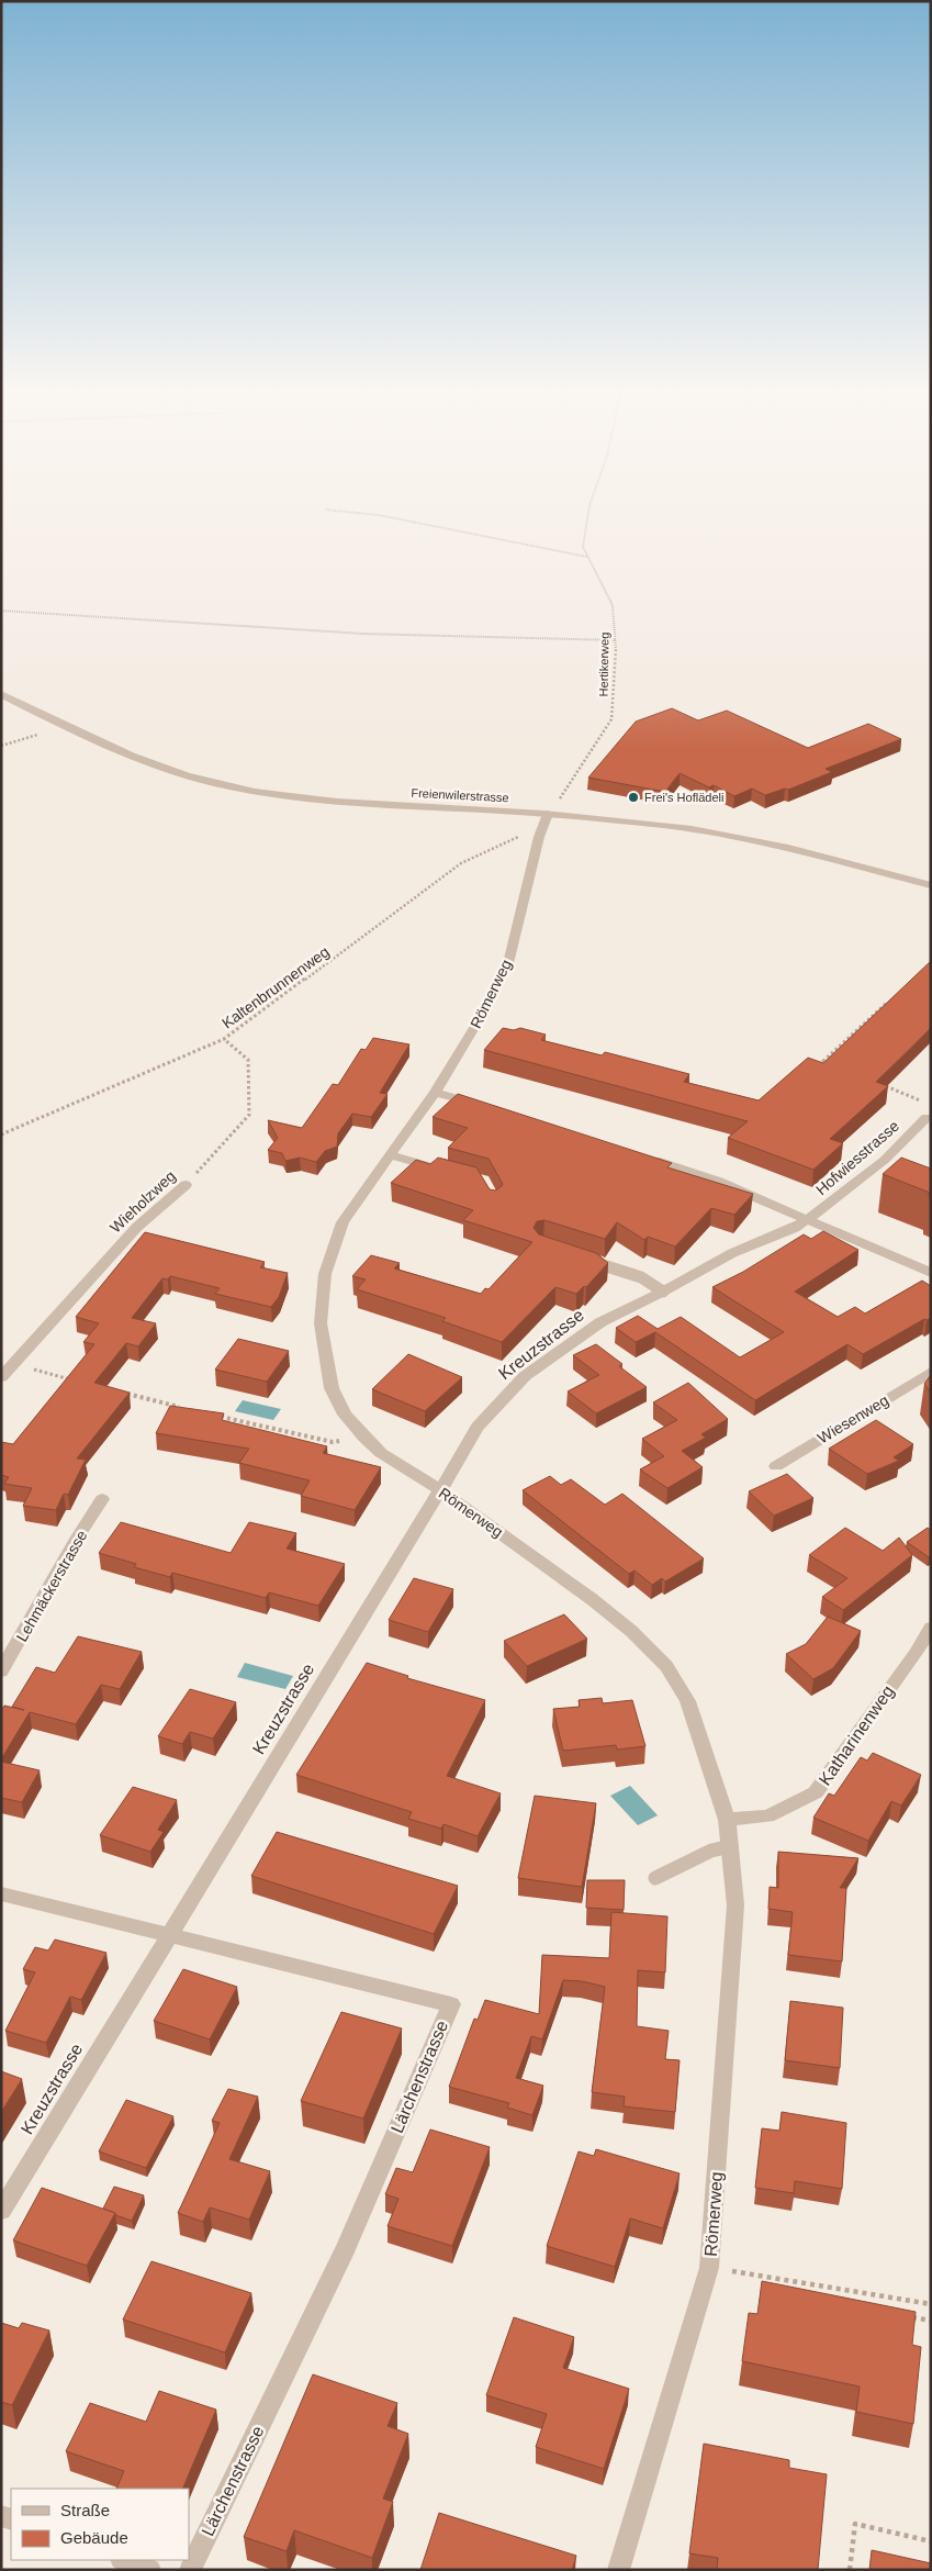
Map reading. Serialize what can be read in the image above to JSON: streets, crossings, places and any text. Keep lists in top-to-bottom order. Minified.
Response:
{"streets":{"street":["Freienwilerstrasse","Römerweg","Hofwiesstrasse","Wieholzweg","Kreuzstrasse","Wiesenweg","Lehmäckerstrasse","Katharinenweg","Lärchenstrasse"],"path":["Hertikerweg","Kaltenbrunnenweg"]},"crossings":[["Freienwilerstrasse","Kaltenbrunnenweg"],["Freienwilerstrasse","Römerweg"],["Kaltenbrunnenweg","Römerweg"],["Kaltenbrunnenweg","Wieholzweg"],["Römerweg","Kreuzstrasse"],["Römerweg","Katharinenweg"],["Hofwiesstrasse","Kreuzstrasse"],["Kreuzstrasse","Lärchenstrasse"]],"places":["Frei's Hoflädeli"],"legend":["Straße","Gebäude"]}
